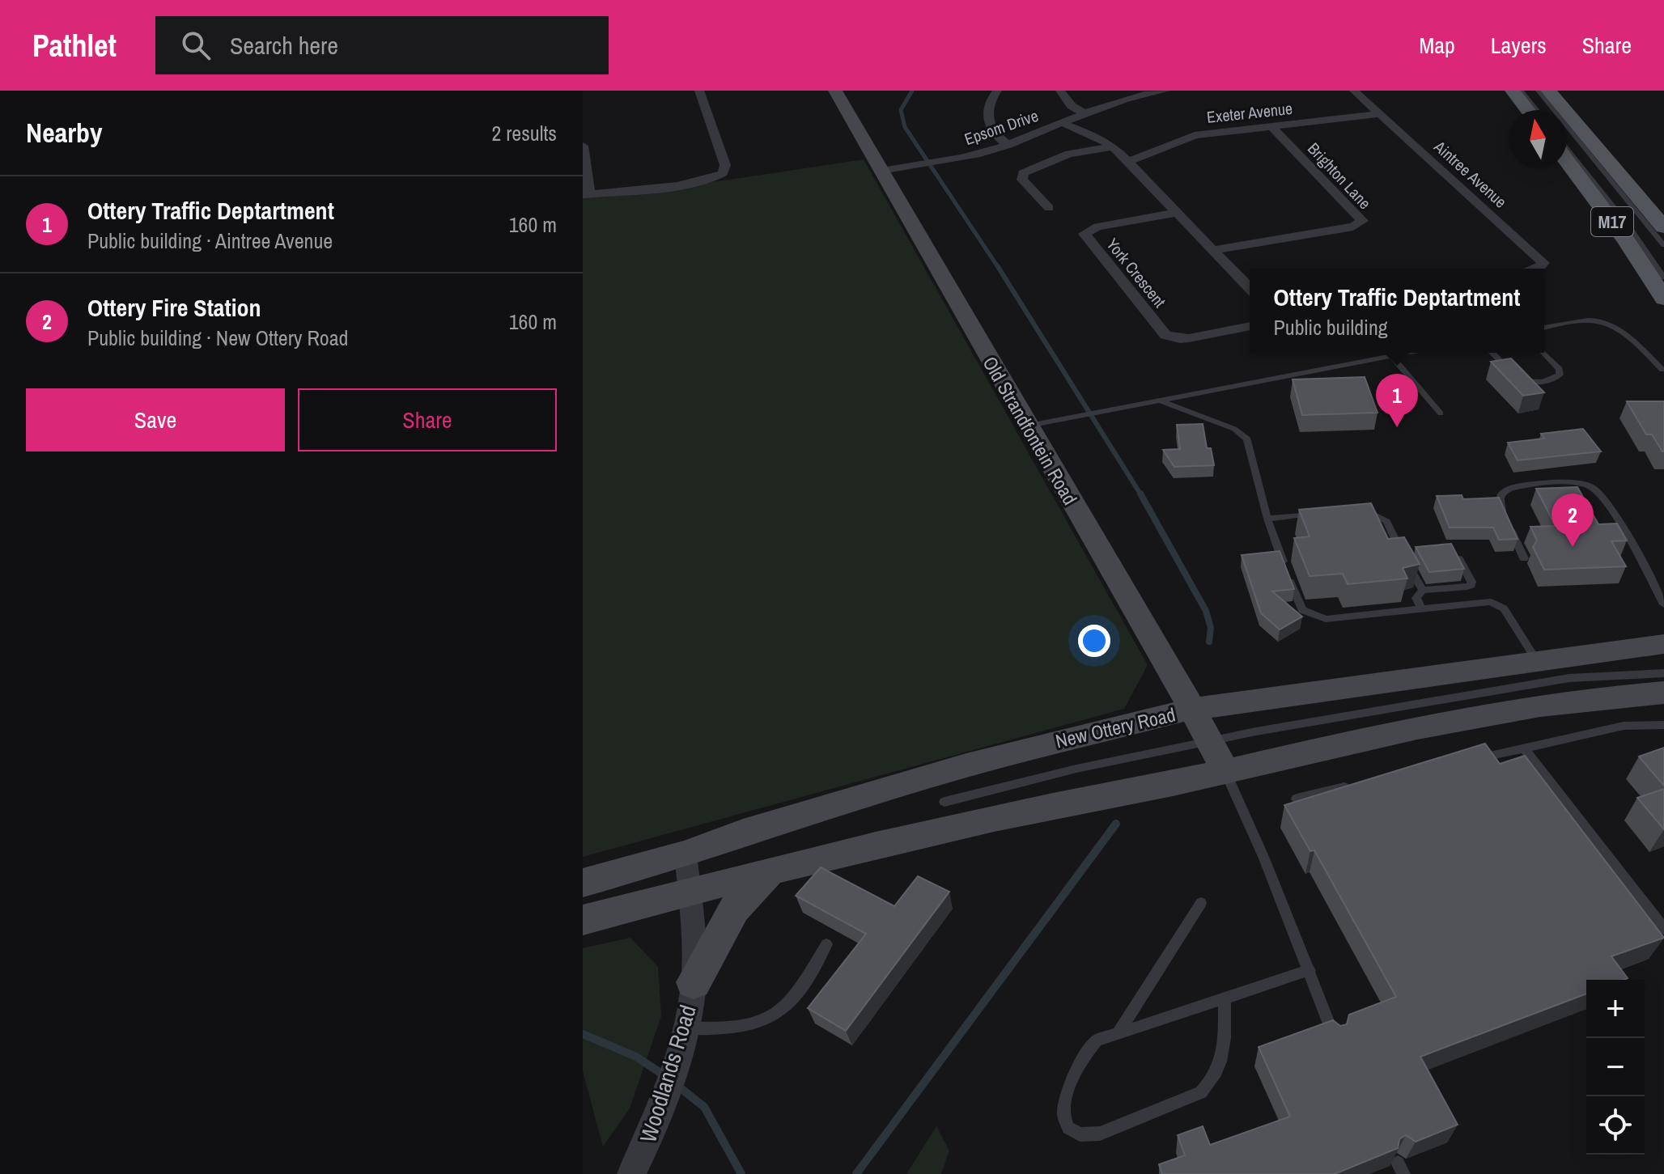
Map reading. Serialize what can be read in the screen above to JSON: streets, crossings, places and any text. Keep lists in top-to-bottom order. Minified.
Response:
{"streets":{"main road":["M17","Old Strandfontein Road","New Ottery Road"],"street":["Exeter Avenue","Epsom Drive","Aintree Avenue","Brighton Lane","York Crescent","Woodlands Road"]},"crossings":[["Exeter Avenue","Aintree Avenue"],["Exeter Avenue","Brighton Lane"],["Epsom Drive","Old Strandfontein Road"],["Old Strandfontein Road","New Ottery Road"],["New Ottery Road","Woodlands Road"]],"north":"top","page":{"header":"Pathlet","search":"Search here","nav":["Map","Layers","Share"],"heading":["Nearby","2 results"],"list":[{"mark":"1","name":"Ottery Traffic Deptartment","note":"Public building · Aintree Avenue","value":"160 m"},{"mark":"2","name":"Ottery Fire Station","note":"Public building · New Ottery Road","value":"160 m"}],"popup":["Ottery Traffic Deptartment","Public building"],"buttons":["Save","Share"],"pins":["1","2"],"map_buttons":["+","−"]}}
